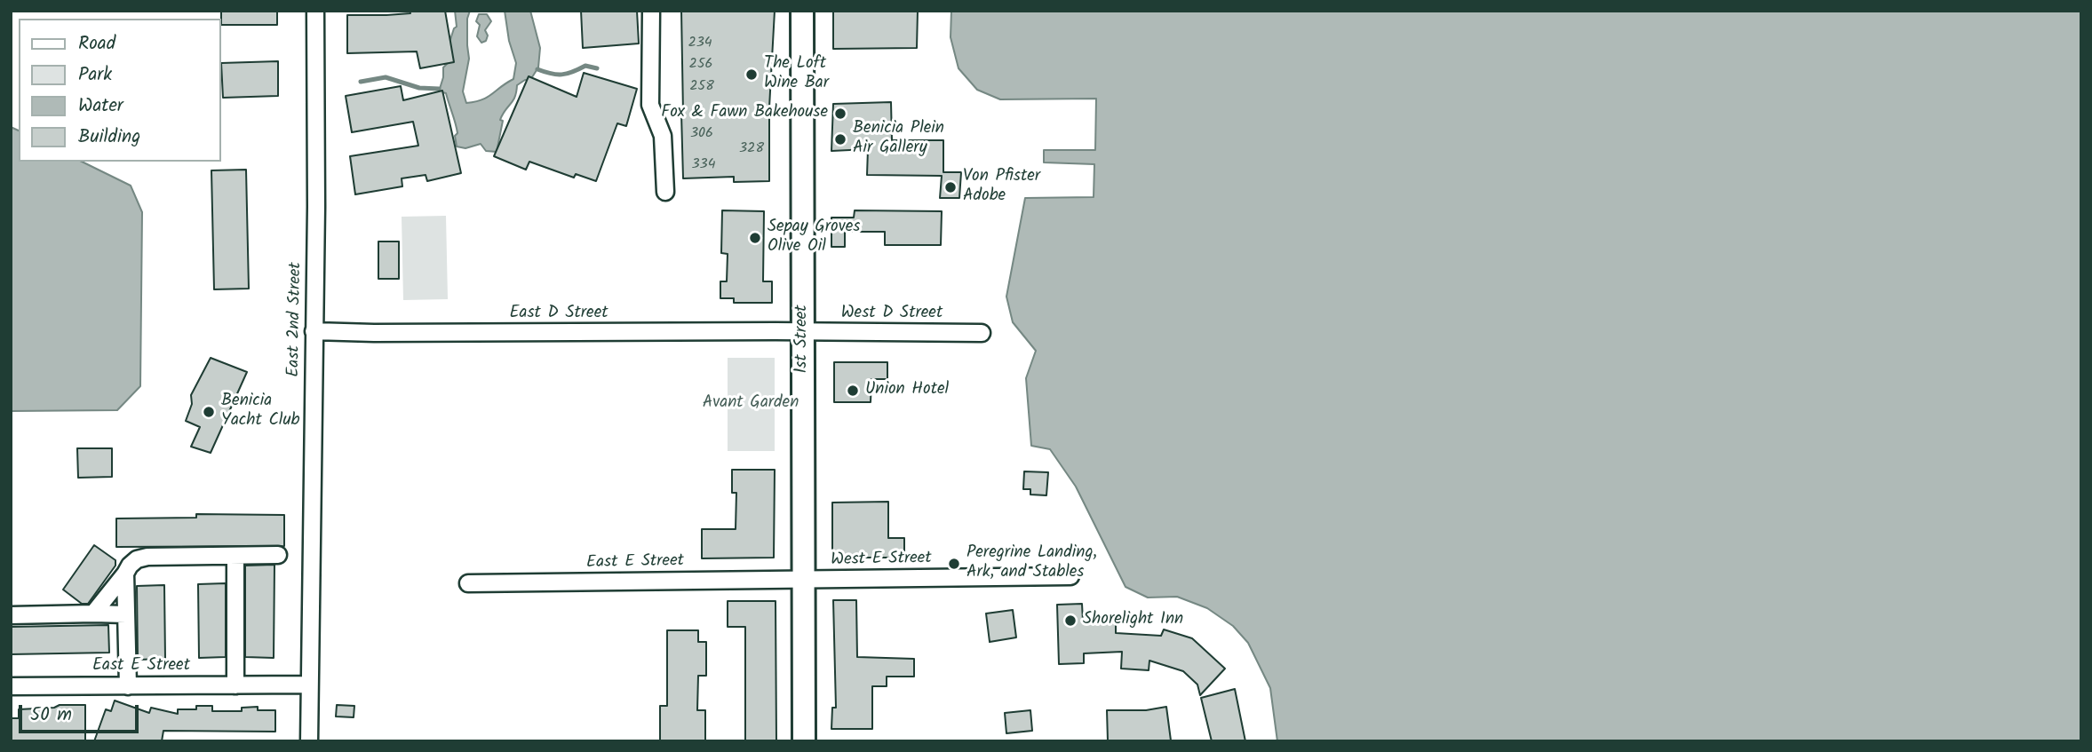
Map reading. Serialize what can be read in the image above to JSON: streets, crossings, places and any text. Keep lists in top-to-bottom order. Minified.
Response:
{"streets":{"main road":["1st Street"],"street":["East D Street","West D Street","East 2nd Street","West E Street","East E Street"]},"crossings":[["East D Street","West D Street"],["East D Street","East 2nd Street"],["East D Street","1st Street"],["West D Street","1st Street"],["East 2nd Street","East E Street"],["1st Street","West E Street"],["1st Street","East E Street"],["West E Street","East E Street"]],"parks":["Avant Garden"],"places":["The Loft Wine Bar","Fox & Fawn Bakehouse","Benicia Plein Air Gallery","Von Pfister Adobe","Sepay Groves Olive Oil","Union Hotel","Benicia Yacht Club","Peregrine Landing, Ark, and Stables","Shorelight Inn"],"house_numbers":["234","256","258","306","328","334"],"legend":["Road","Park","Water","Building"],"scale_bar":"50 m"}
